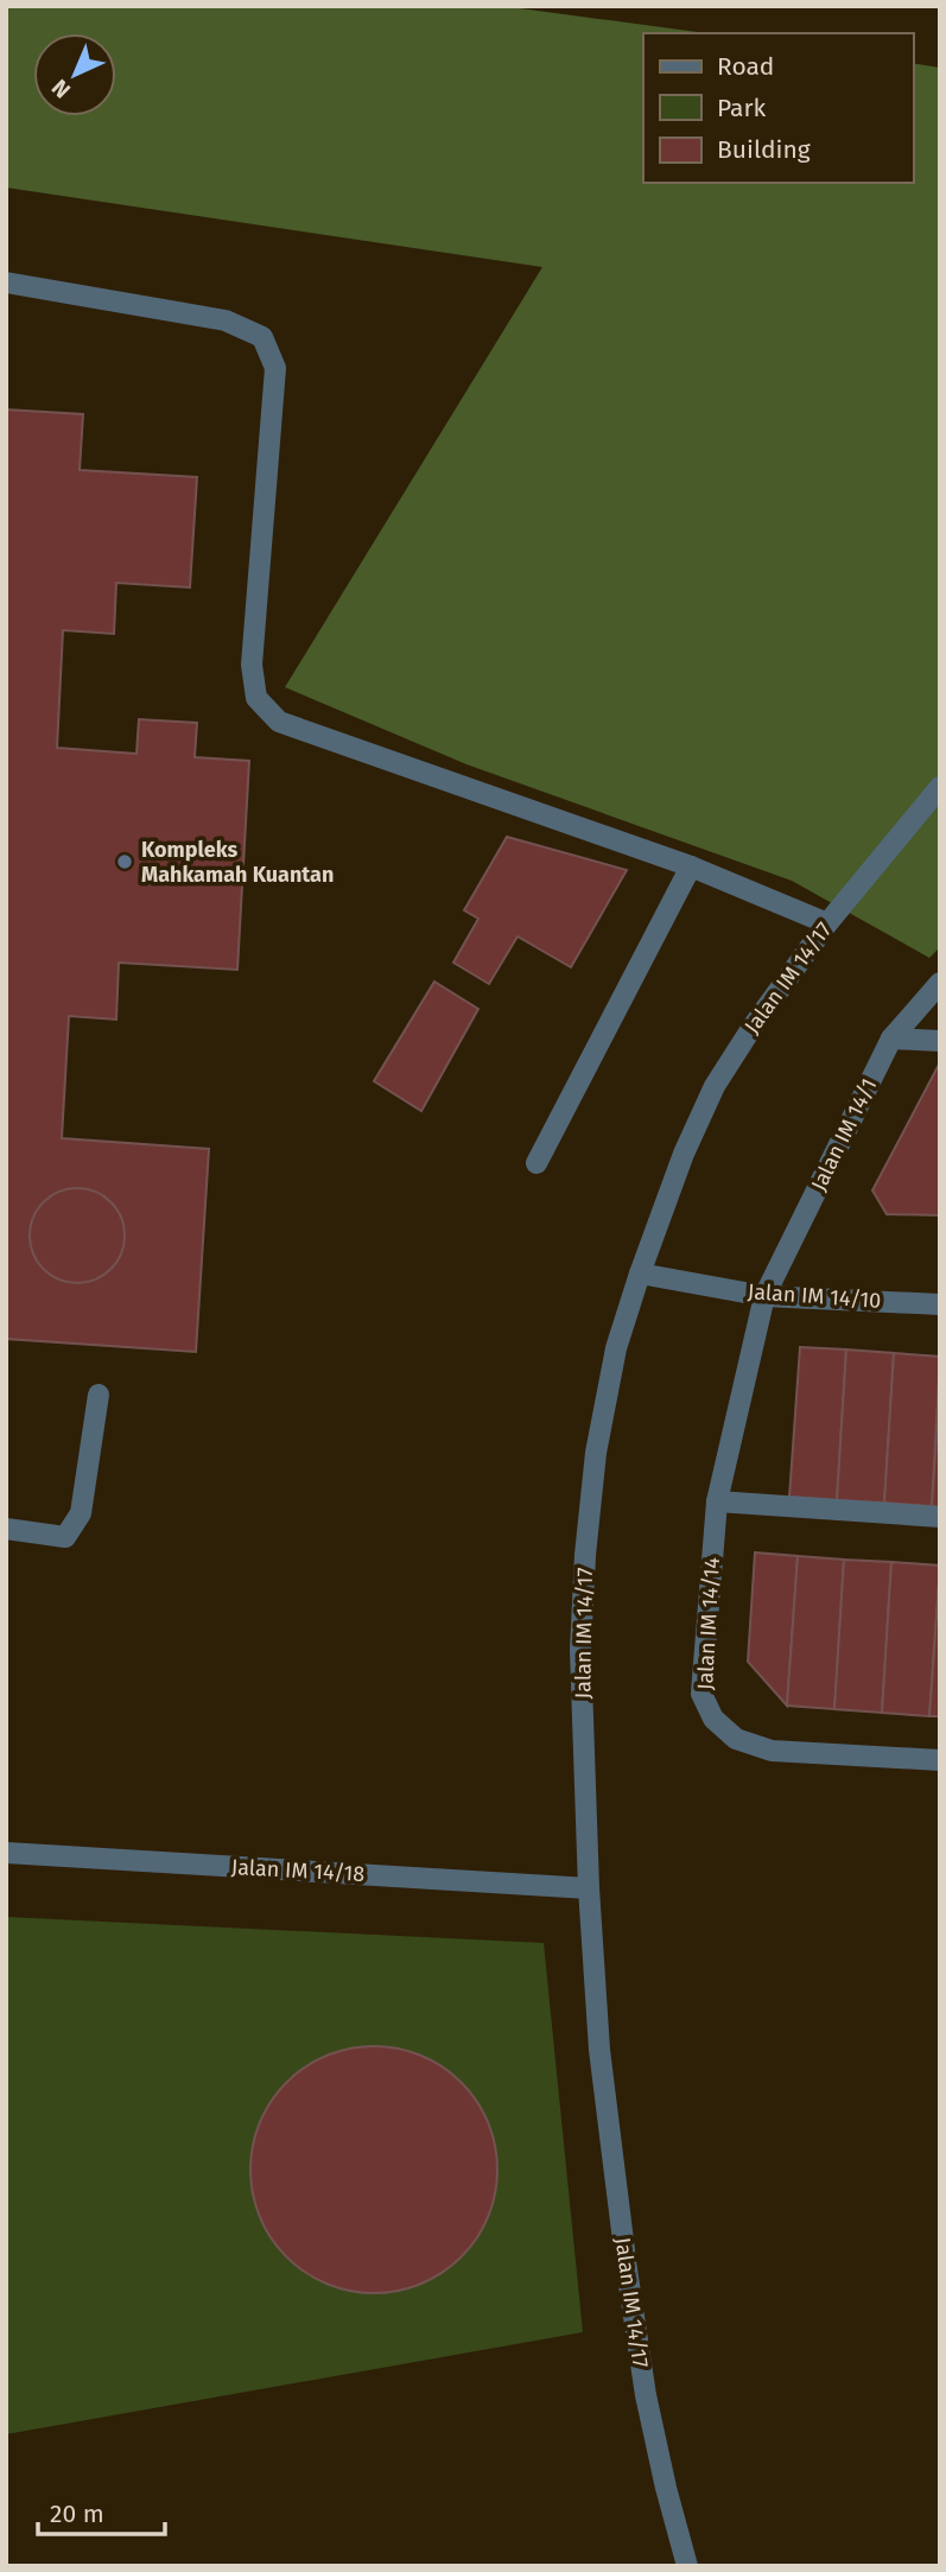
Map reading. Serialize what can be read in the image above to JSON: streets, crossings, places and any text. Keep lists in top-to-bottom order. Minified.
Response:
{"streets":{"street":["Jalan IM 14/17","Jalan IM 14/1","Jalan IM 14/10","Jalan IM 14/14","Jalan IM 14/18"]},"crossings":[["Jalan IM 14/17","Jalan IM 14/10"],["Jalan IM 14/17","Jalan IM 14/18"],["Jalan IM 14/1","Jalan IM 14/10"],["Jalan IM 14/1","Jalan IM 14/14"],["Jalan IM 14/10","Jalan IM 14/14"]],"places":["Kompleks Mahkamah Kuantan"],"legend":["Road","Park","Building"],"scale_bar":"20 m","north":"bottom left"}
